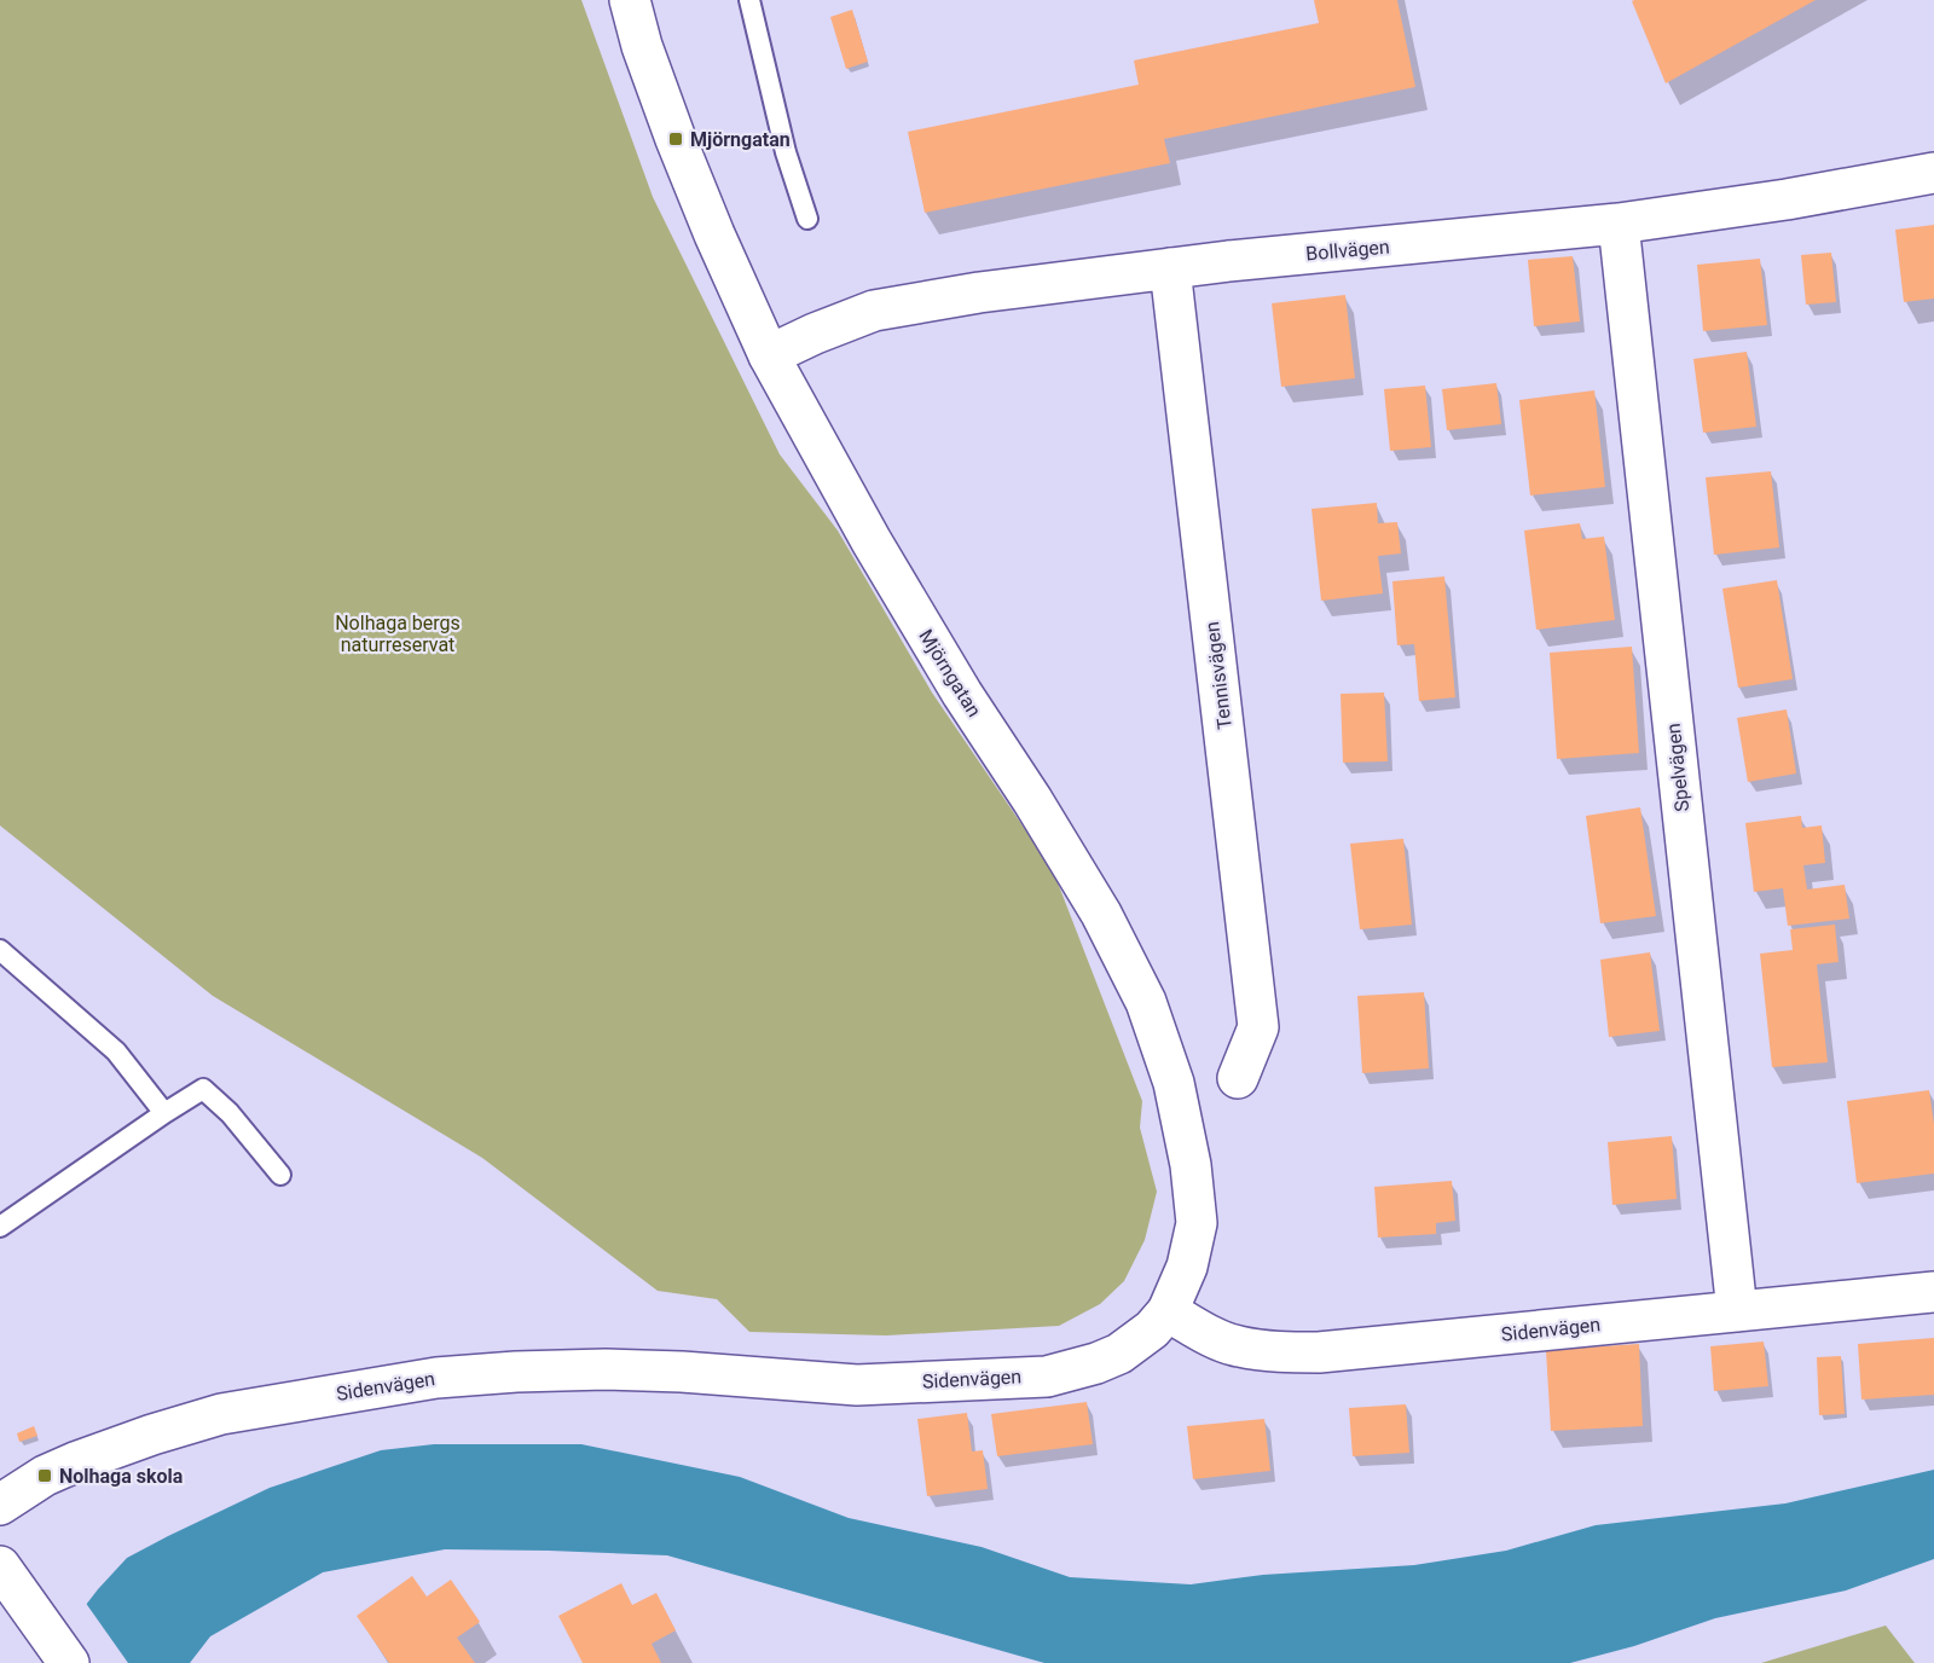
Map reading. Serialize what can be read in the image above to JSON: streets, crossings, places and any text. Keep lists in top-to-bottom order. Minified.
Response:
{"streets":{"street":["Bollvägen","Mjörngatan","Tennisvägen","Spelvägen","Sidenvägen"]},"crossings":[["Bollvägen","Mjörngatan"],["Bollvägen","Tennisvägen"],["Bollvägen","Spelvägen"],["Mjörngatan","Sidenvägen"],["Spelvägen","Sidenvägen"]],"parks":["Nolhaga bergs naturreservat"],"places":{"transit":["Mjörngatan","Nolhaga skola"]}}
